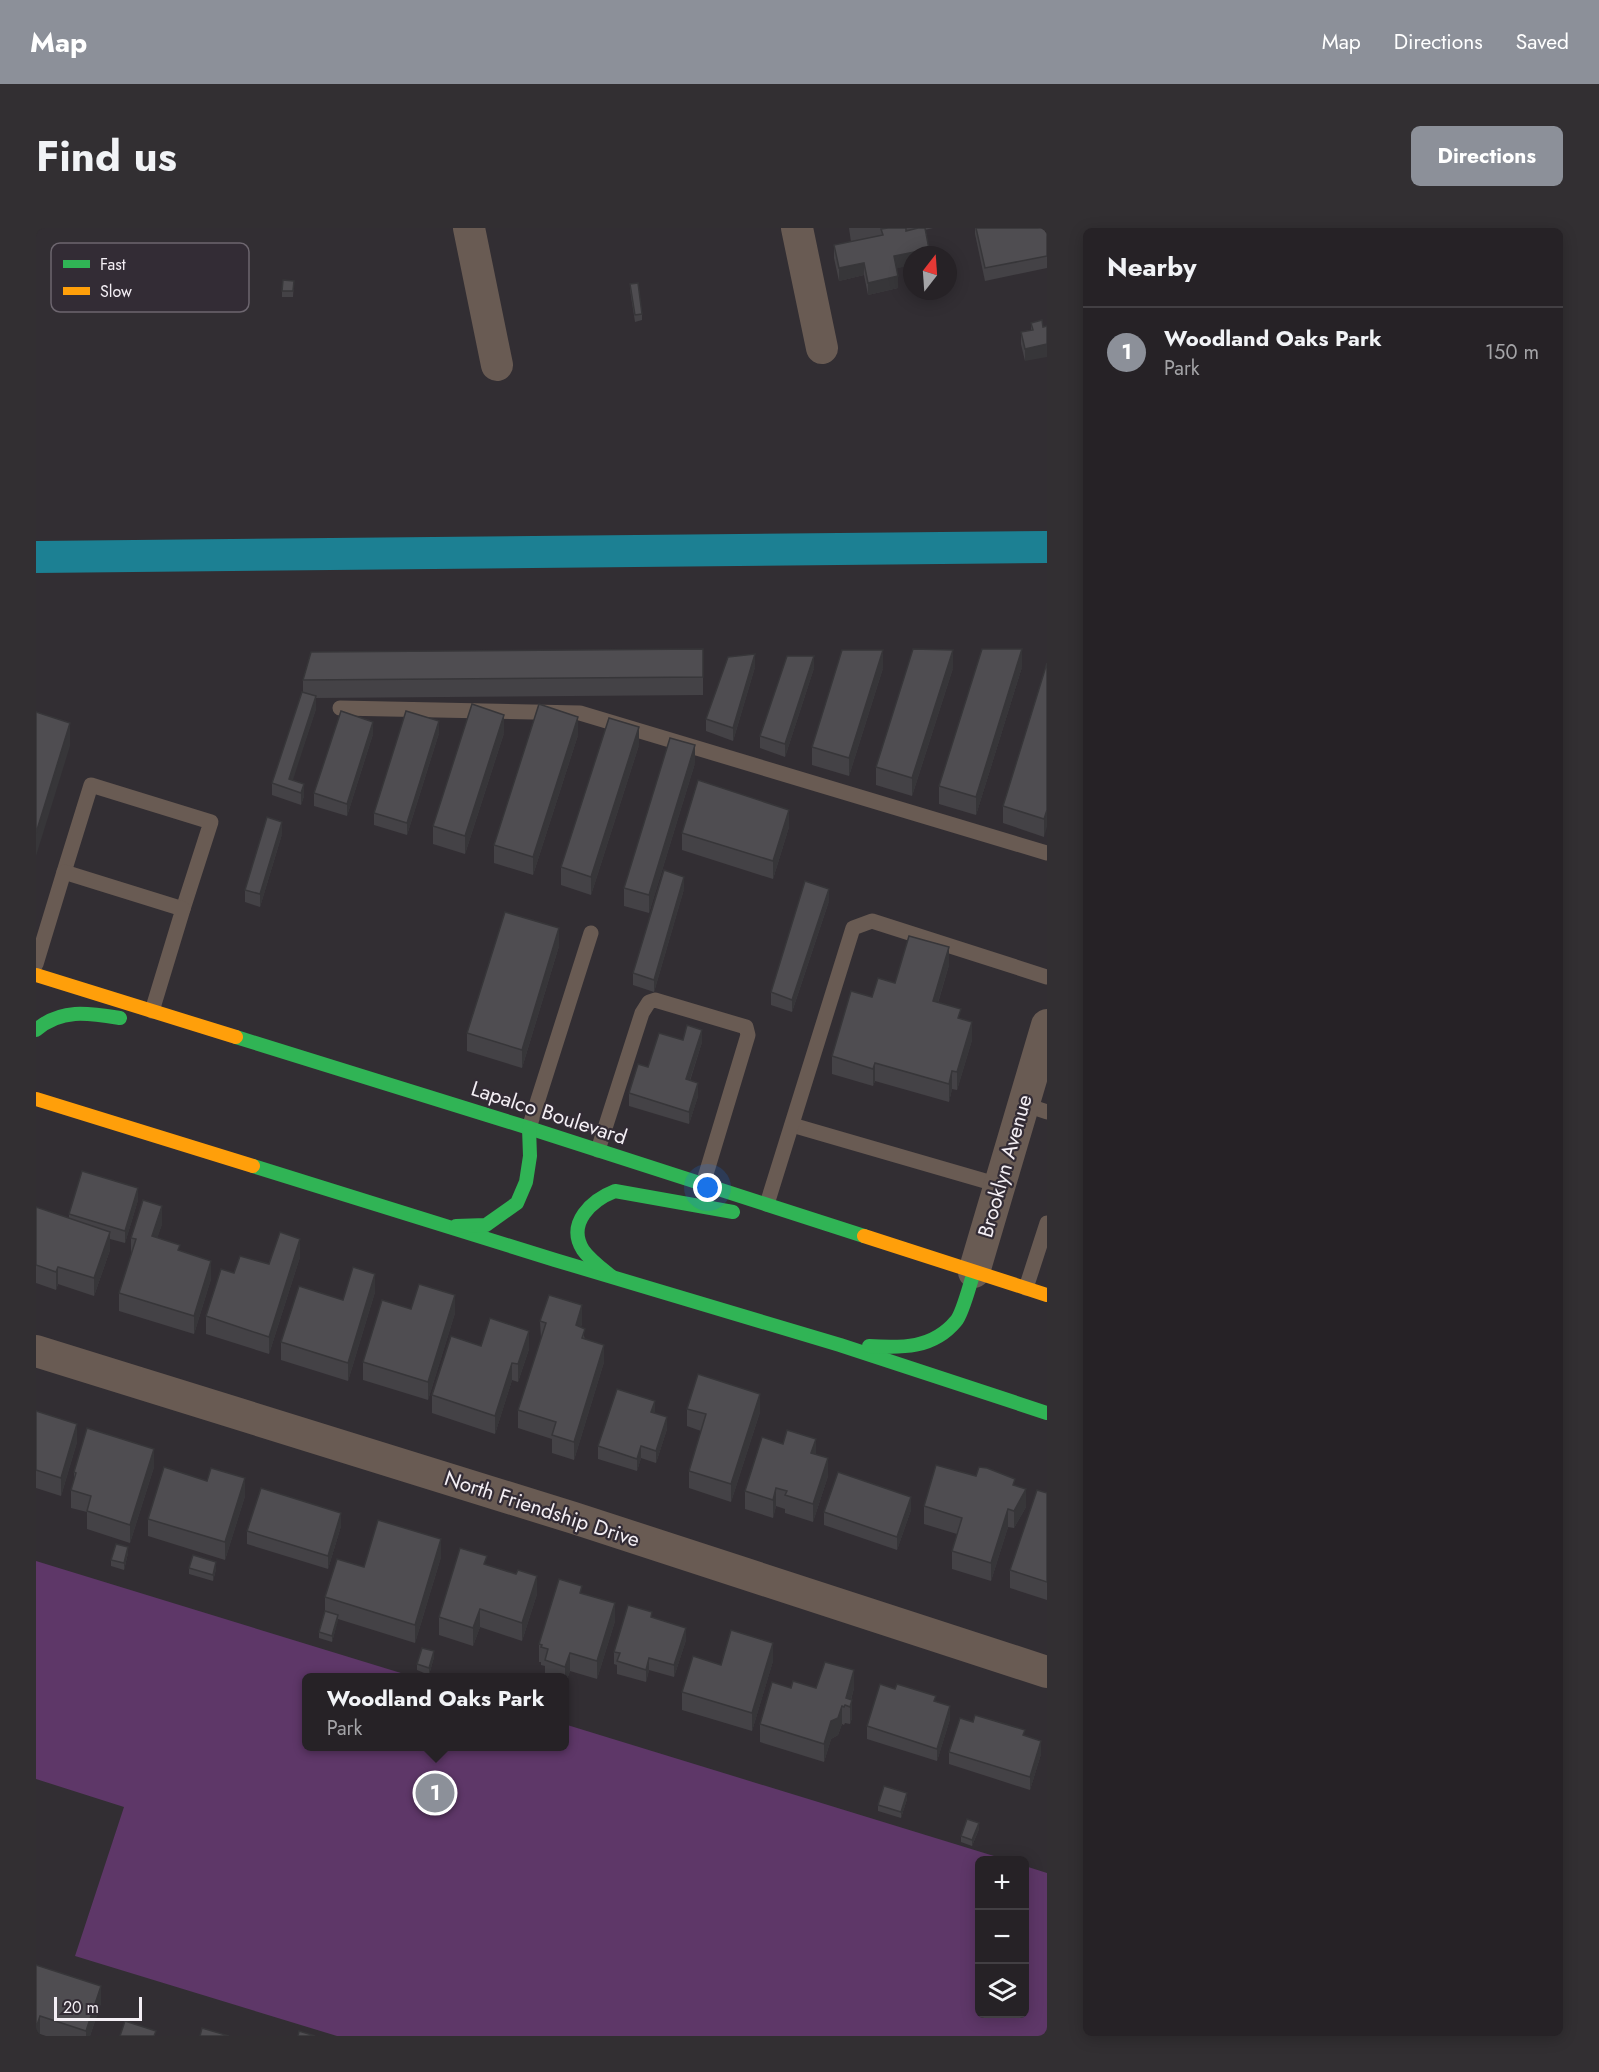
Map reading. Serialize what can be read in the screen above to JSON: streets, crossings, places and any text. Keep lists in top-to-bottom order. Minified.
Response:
{"streets":{"main road":["Lapalco Boulevard"],"street":["Brooklyn Avenue","North Friendship Drive"]},"crossings":[["Lapalco Boulevard","Brooklyn Avenue"]],"legend":["Fast","Slow"],"scale_bar":"20 m","north":"top","page":{"header":"Map","nav":["Map","Directions","Saved"],"title":"Find us","buttons":"Directions","heading":"Nearby","list":[{"mark":"1","name":"Woodland Oaks Park","note":"Park","value":"150 m"}],"popup":["Woodland Oaks Park","Park"],"pins":"1","map_buttons":["+","−"],"scale":"20 m"}}
